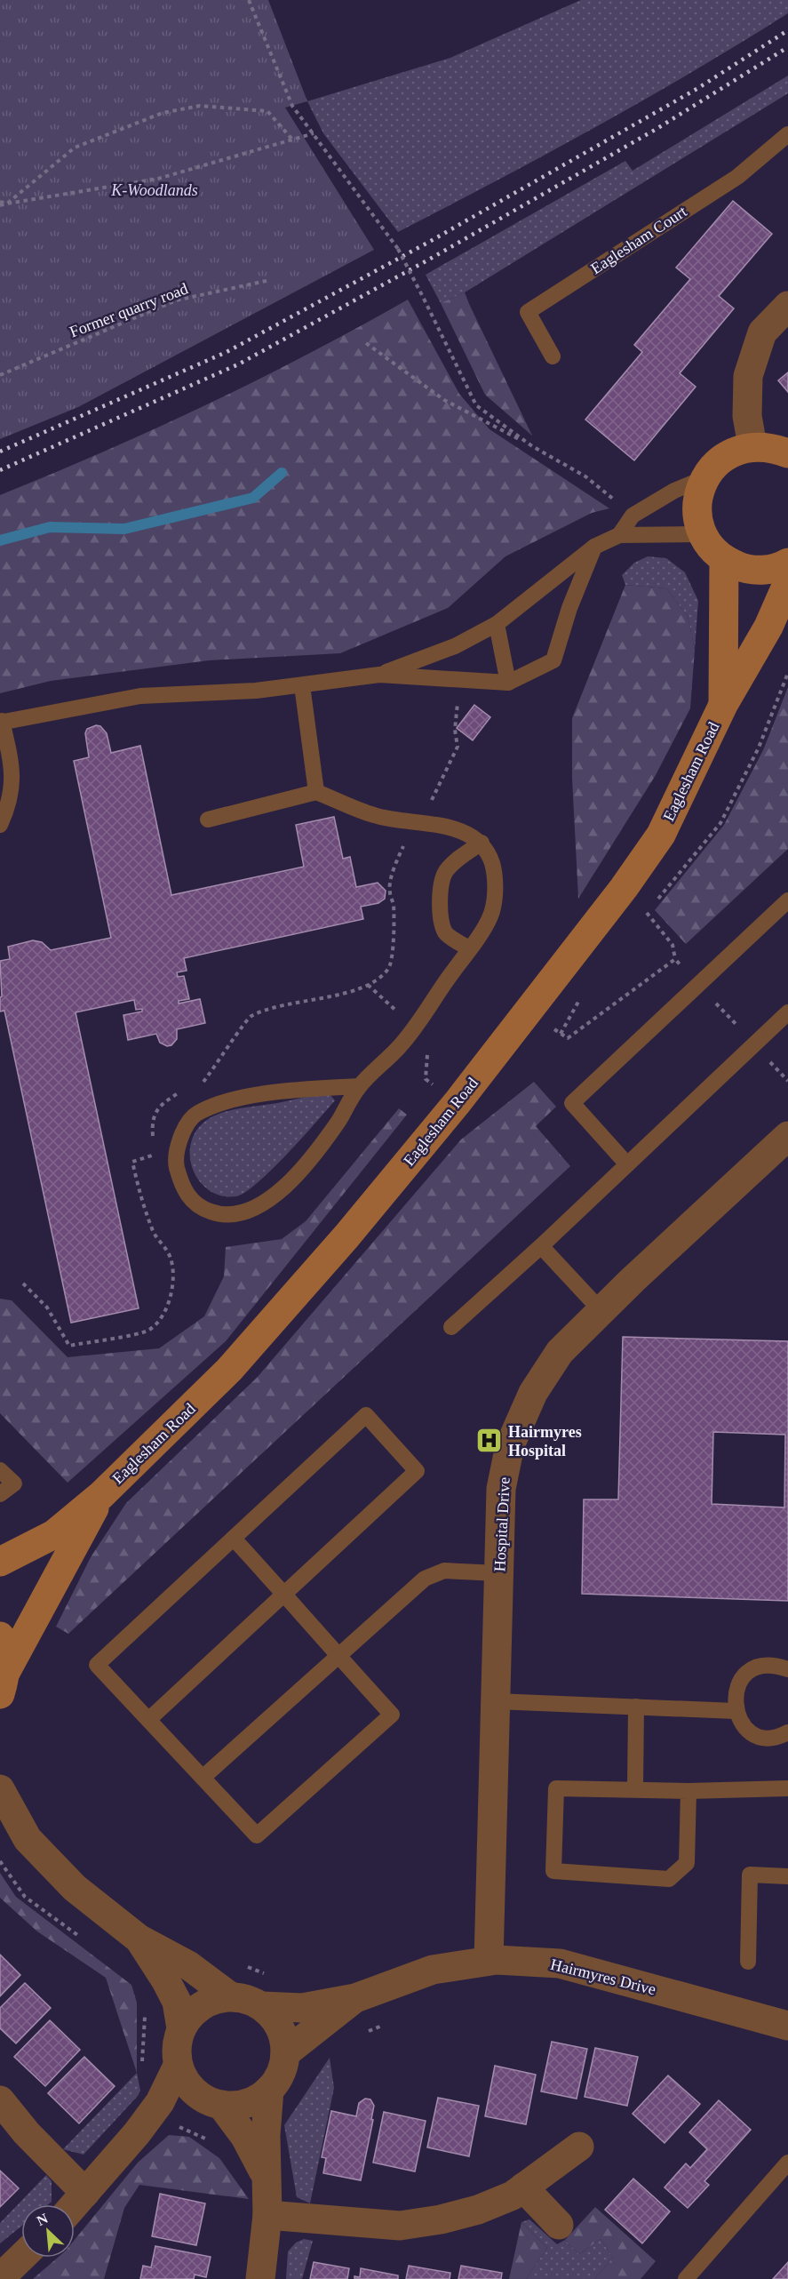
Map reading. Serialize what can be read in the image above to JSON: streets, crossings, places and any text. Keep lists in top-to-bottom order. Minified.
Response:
{"streets":{"main road":["Eaglesham Road"],"street":["Hospital Drive","Hairmyres Drive"],"lane":["Eaglesham Court"],"path":["Former quarry road"]},"crossings":[["Hospital Drive","Hairmyres Drive"]],"parks":["K-Woodlands"],"places":{"hospital":["Hairmyres Hospital"]},"north":"top left"}
